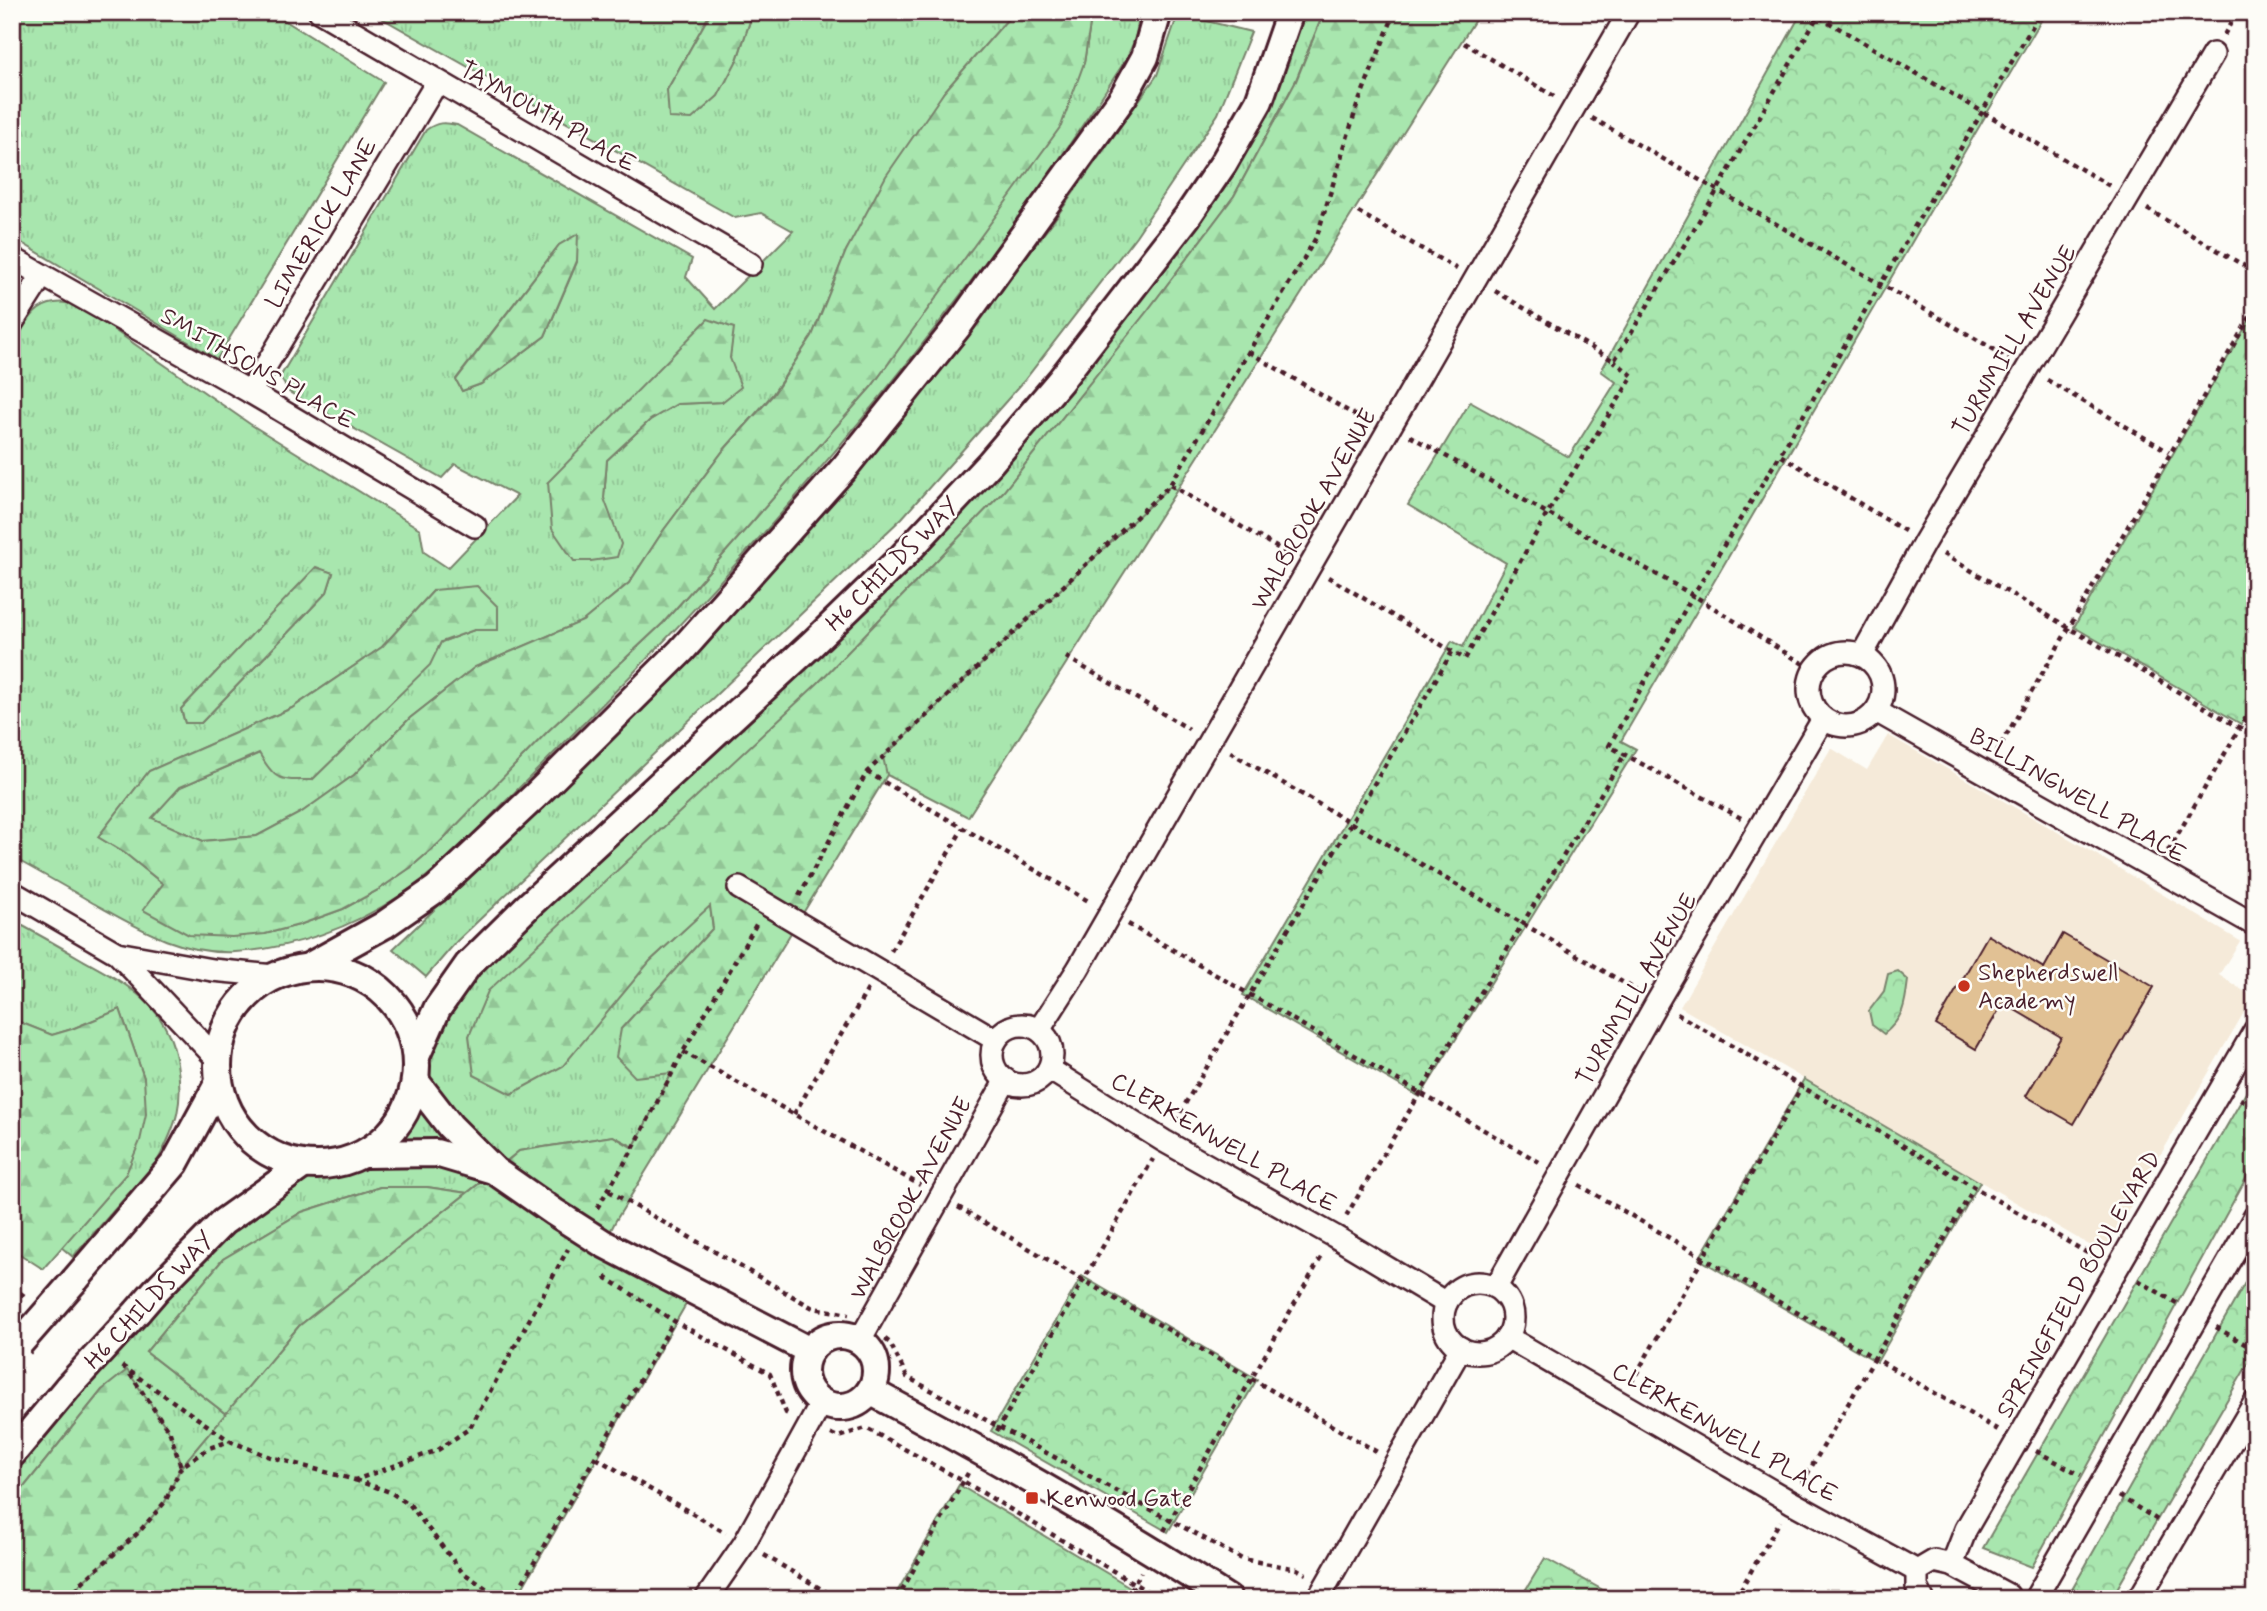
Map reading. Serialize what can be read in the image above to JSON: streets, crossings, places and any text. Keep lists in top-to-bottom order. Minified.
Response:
{"streets":{"street":["TAYMOUTH PLACE","LIMERICK LANE","TURNMILL AVENUE","SMITHSONS PLACE","WALBROOK AVENUE","H6 CHILDS WAY","BILLINGWELL PLACE","CLERKENWELL PLACE","SPRINGFIELD BOULEVARD"]},"crossings":[["TAYMOUTH PLACE","LIMERICK LANE"],["LIMERICK LANE","SMITHSONS PLACE"],["TURNMILL AVENUE","BILLINGWELL PLACE"],["TURNMILL AVENUE","CLERKENWELL PLACE"],["WALBROOK AVENUE","CLERKENWELL PLACE"]],"places":{"other":["Shepherdswell Academy"],"transit":["Kenwood Gate"]}}
